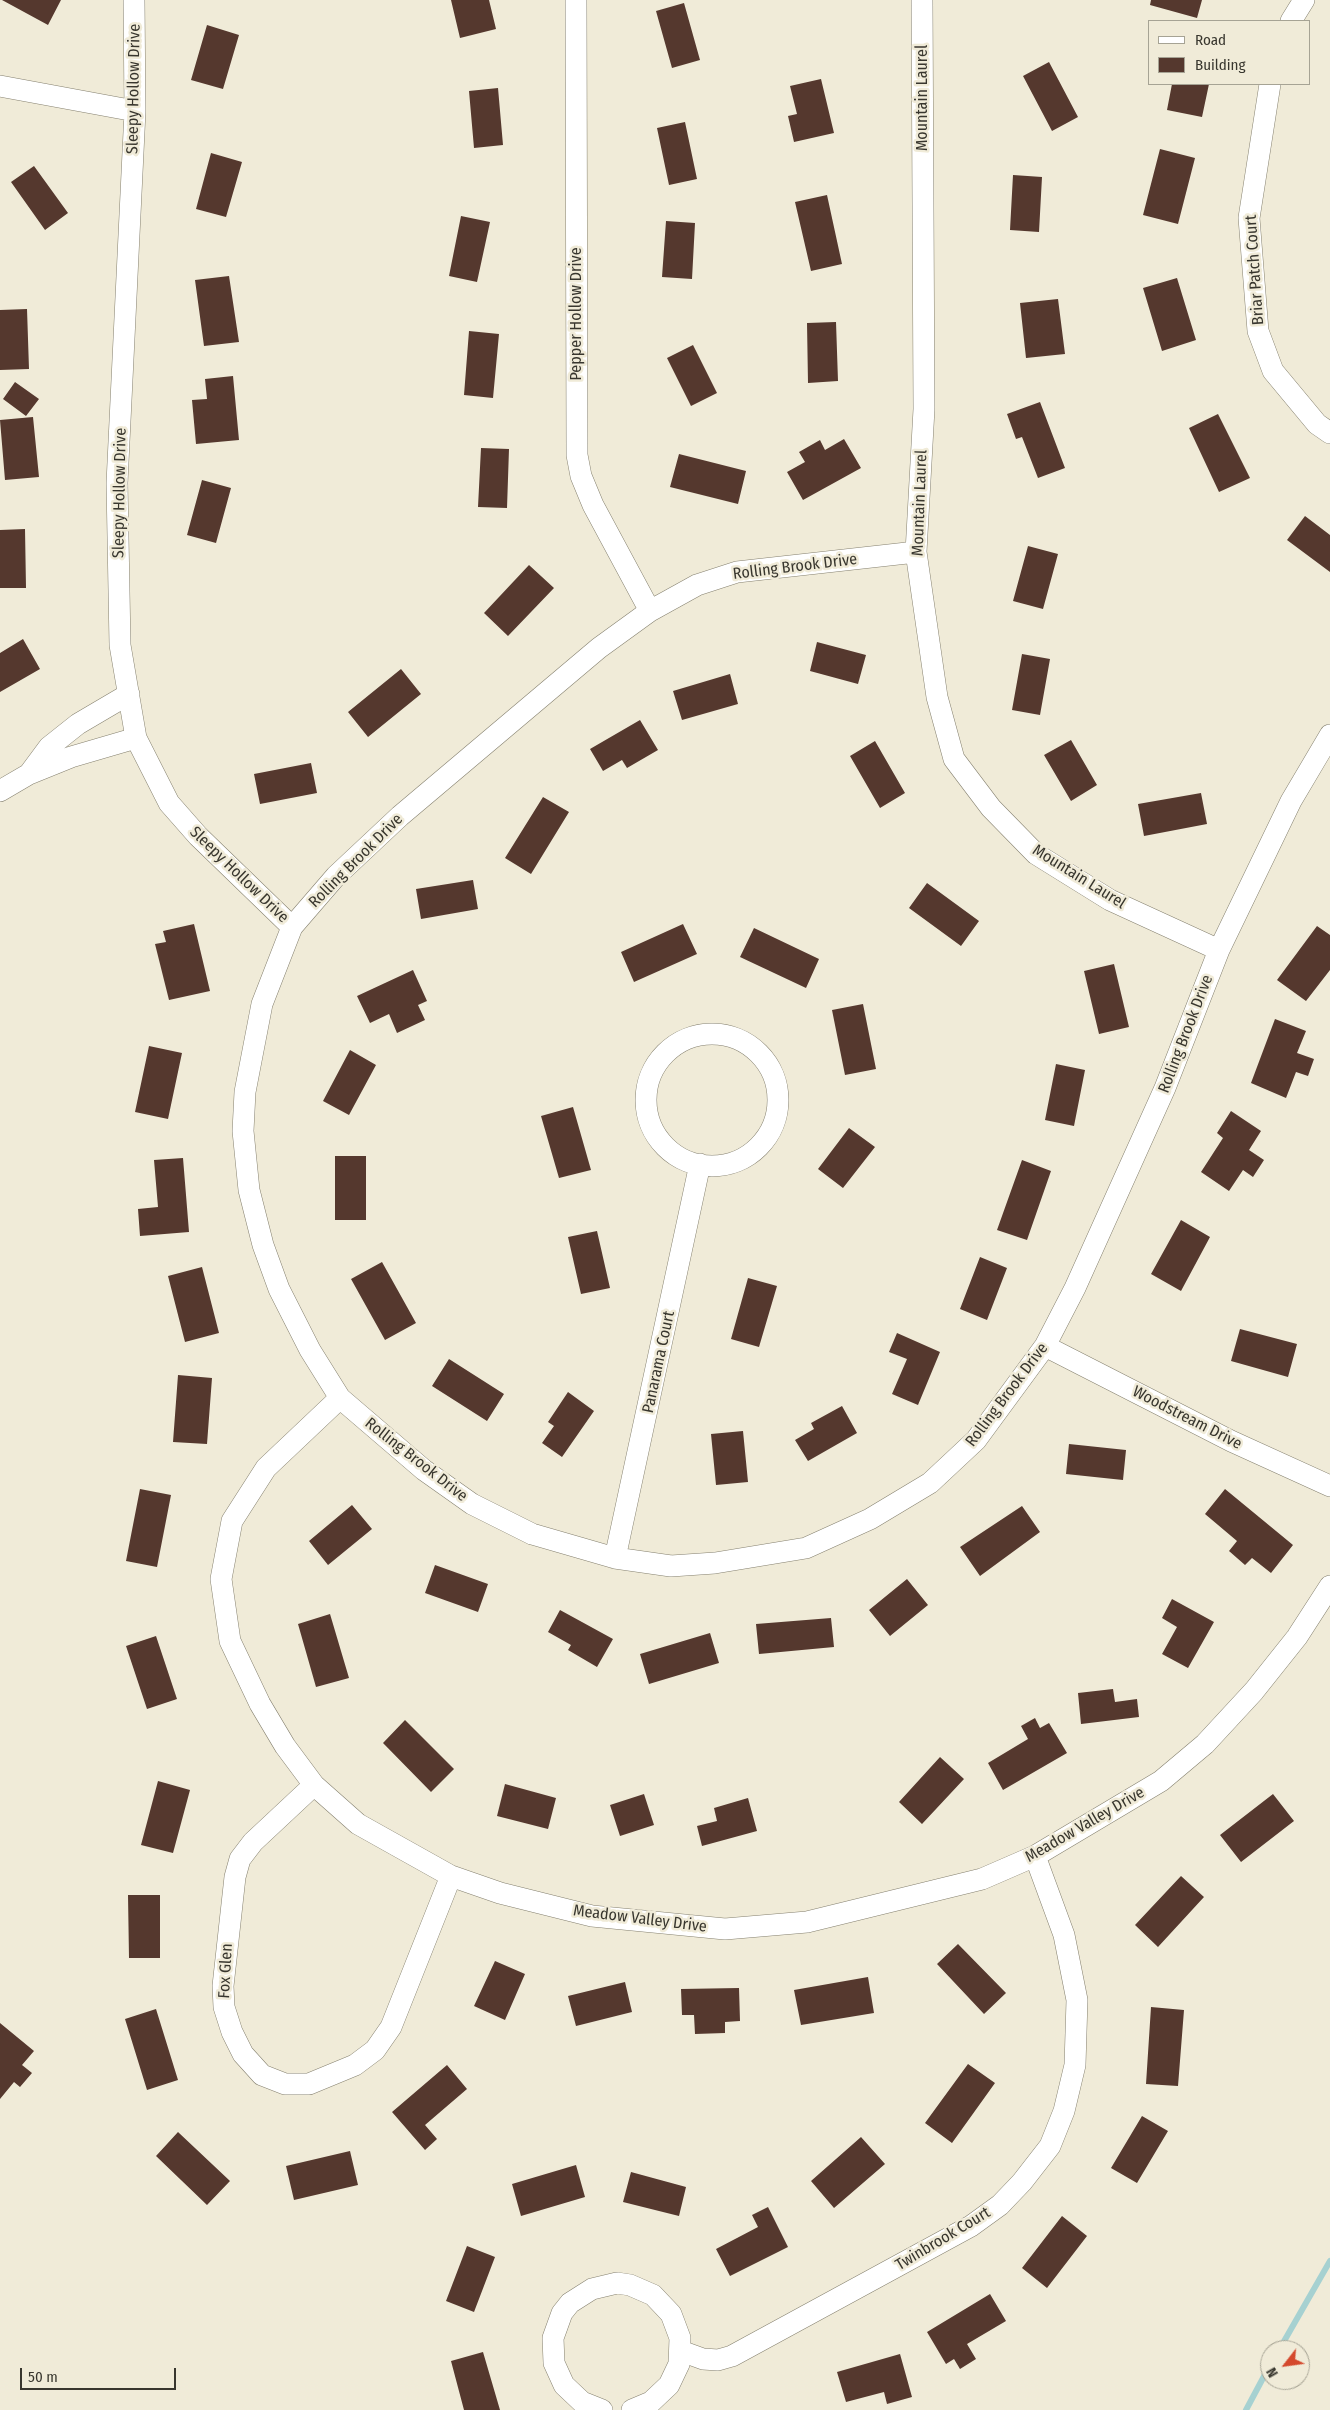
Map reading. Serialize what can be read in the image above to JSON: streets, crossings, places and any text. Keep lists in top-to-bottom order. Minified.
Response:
{"streets":{"street":["Sleepy Hollow Drive","Mountain Laurel","Briar Patch Court","Pepper Hollow Drive","Rolling Brook Drive","Panarama Court","Woodstream Drive","Meadow Valley Drive","Fox Glen","Twinbrook Court"]},"crossings":[["Sleepy Hollow Drive","Rolling Brook Drive"],["Mountain Laurel","Rolling Brook Drive"],["Pepper Hollow Drive","Rolling Brook Drive"],["Rolling Brook Drive","Panarama Court"],["Rolling Brook Drive","Woodstream Drive"],["Rolling Brook Drive","Meadow Valley Drive"],["Meadow Valley Drive","Fox Glen"],["Meadow Valley Drive","Twinbrook Court"]],"legend":["Road","Building"],"scale_bar":"50 m","north":"bottom left"}
